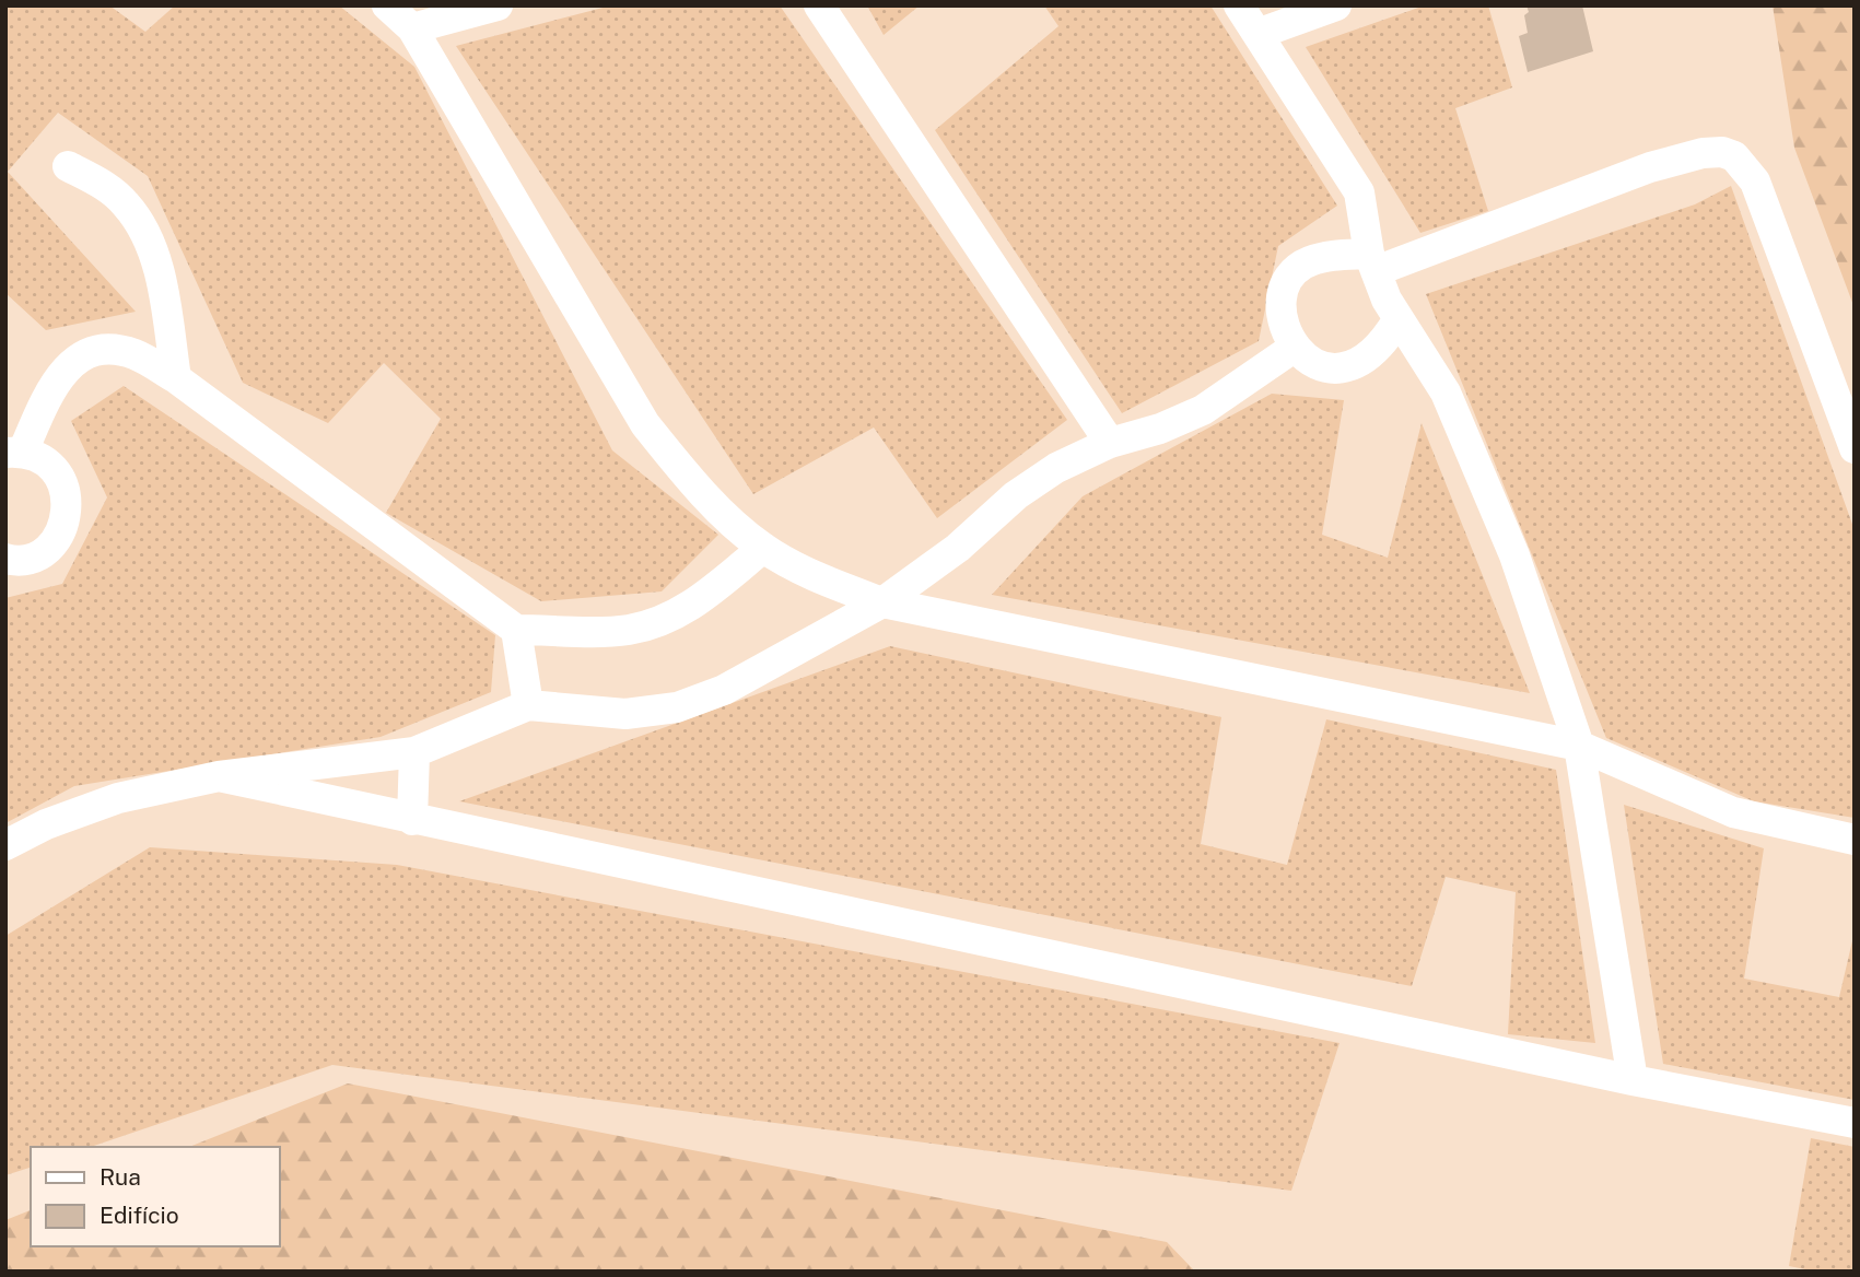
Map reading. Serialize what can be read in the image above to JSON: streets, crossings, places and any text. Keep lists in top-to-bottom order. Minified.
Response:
{"legend":["Rua","Edifício"]}
